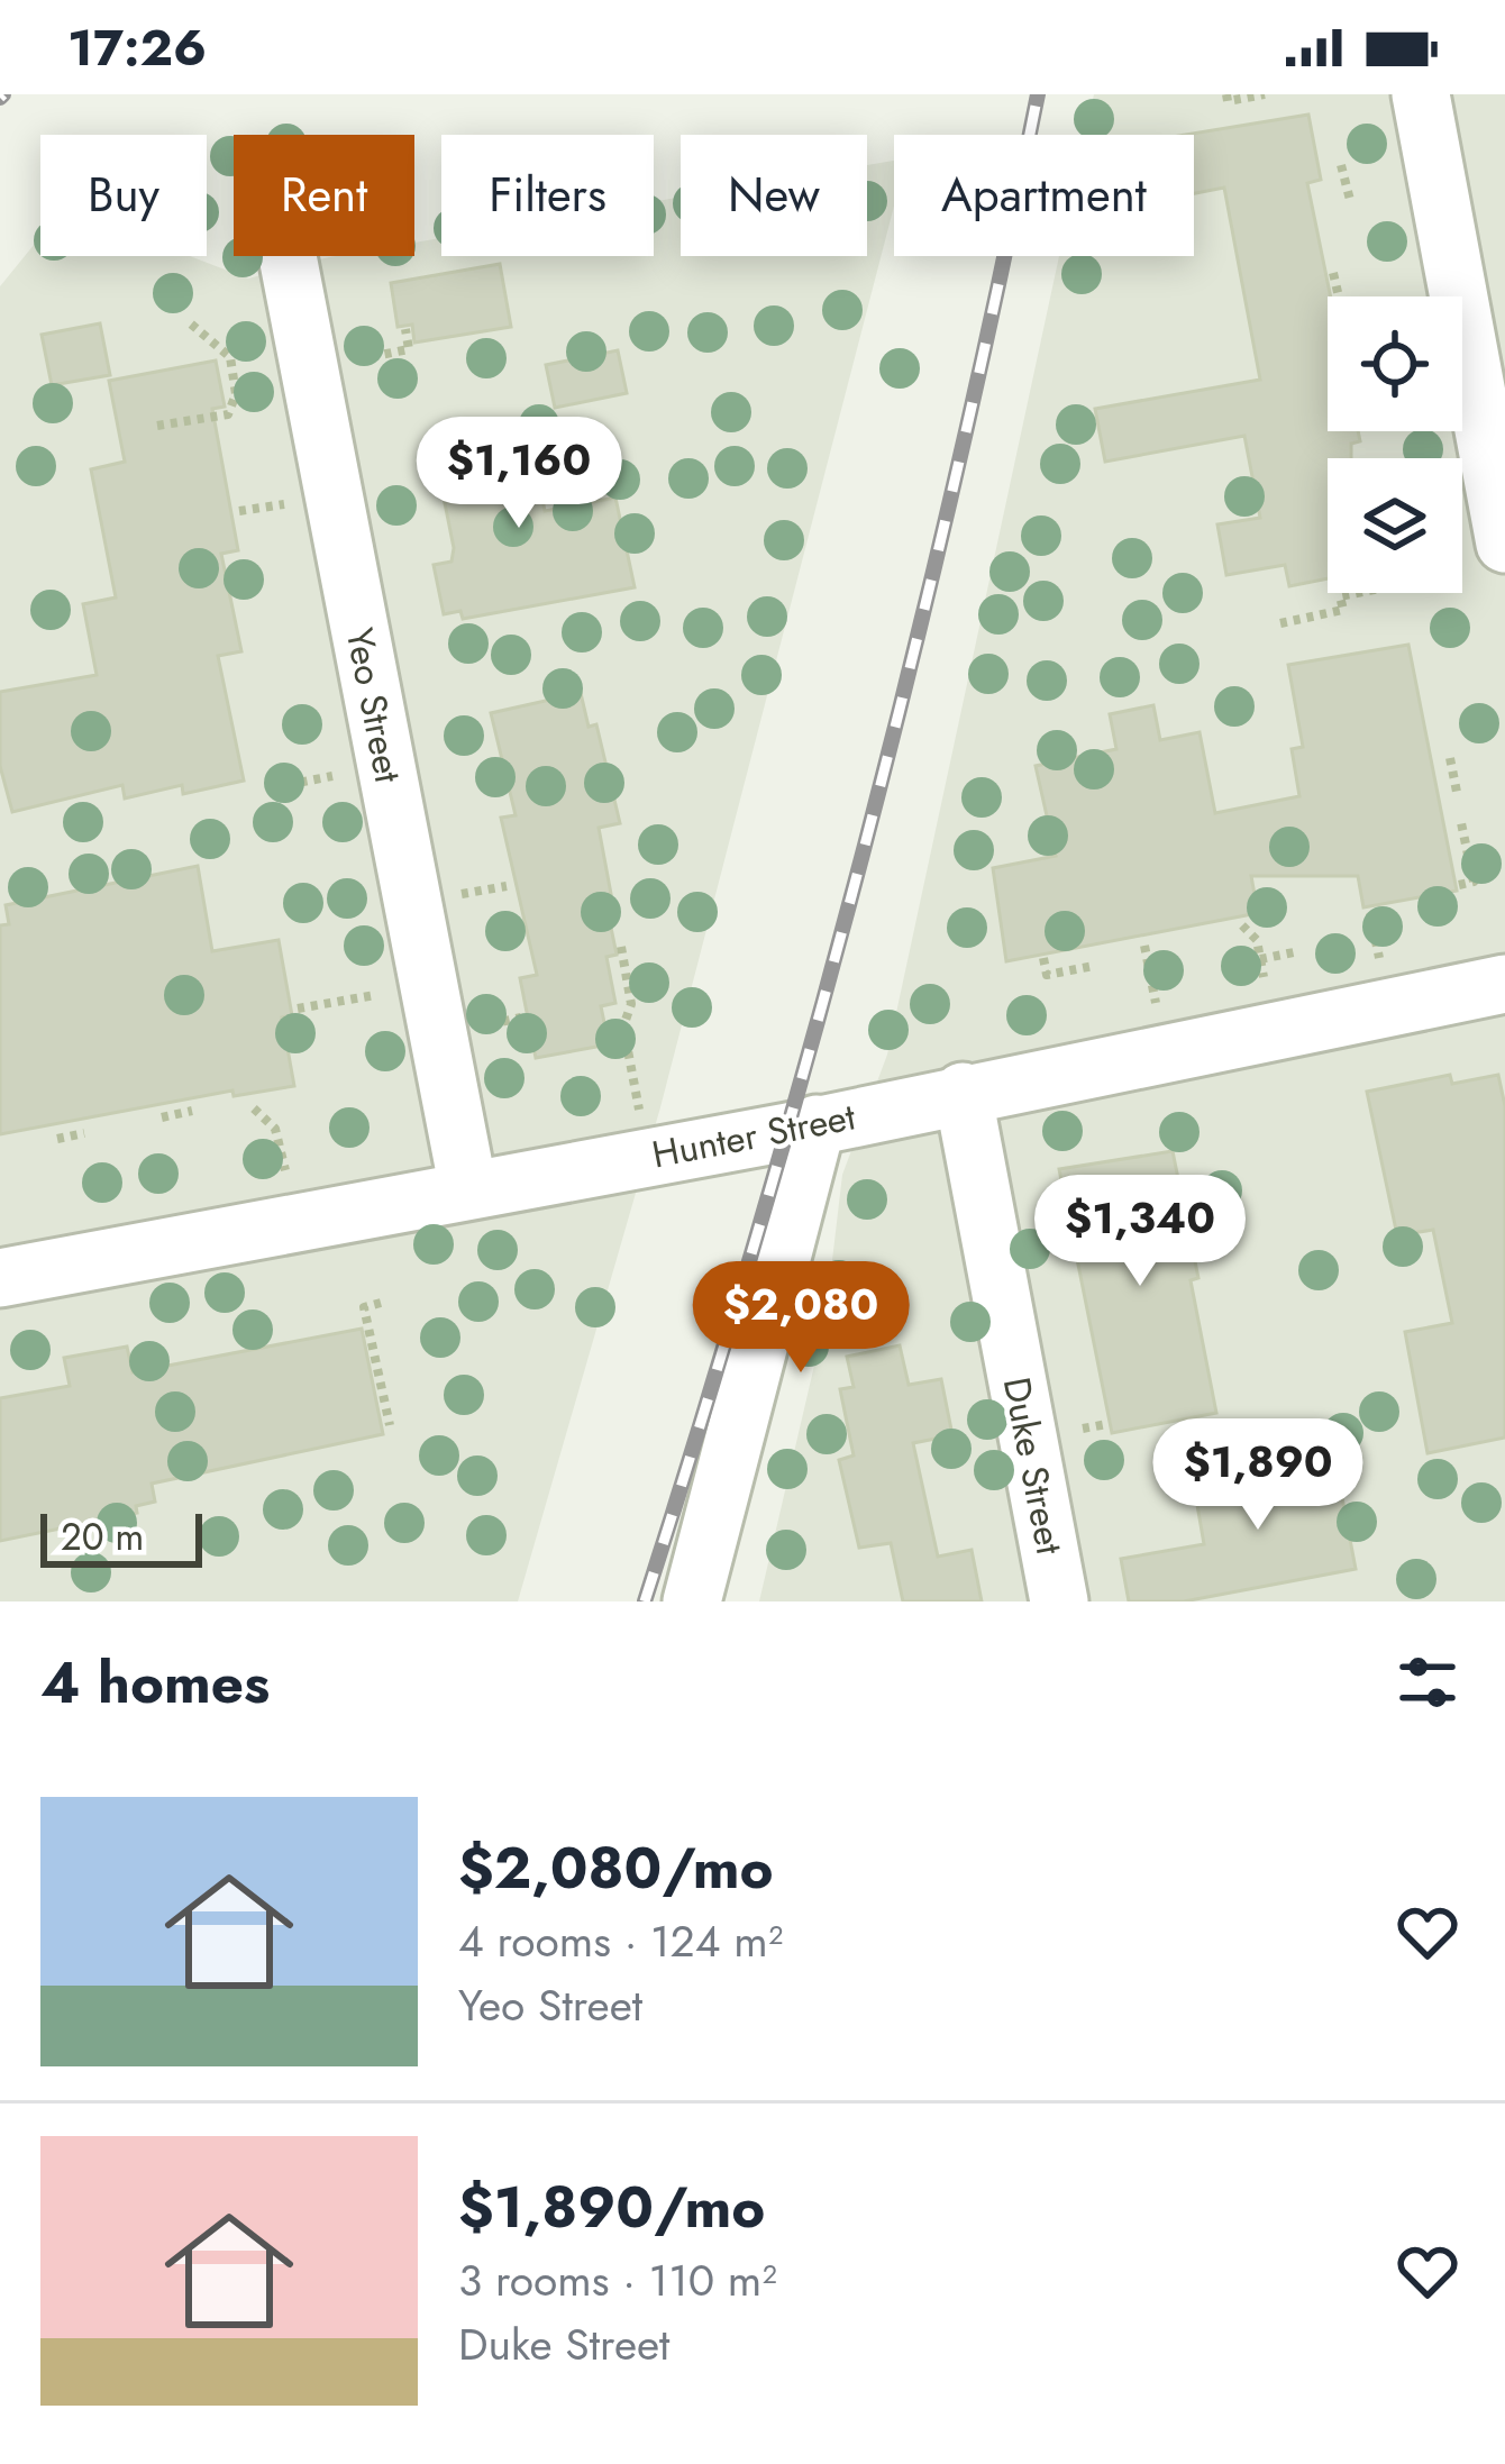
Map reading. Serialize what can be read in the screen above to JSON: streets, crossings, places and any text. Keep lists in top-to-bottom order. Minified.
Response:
{"streets":{"street":["Yeo Street","Hunter Street","Duke Street"]},"crossings":[["Yeo Street","Hunter Street"],["Hunter Street","Duke Street"]],"scale_bar":"20 m","page":{"status":"17:26","chip":["Buy","Rent","Filters","New","Apartment"],"price":["$1,160","$1,340","$2,080","$1,890"],"scale":"20 m","heading":"4 homes","list":[{"name":"$2,080/mo","note":"4 rooms · 124 m² · Yeo Street"},{"name":"$1,890/mo","note":"3 rooms · 110 m² · Duke Street"}]}}
